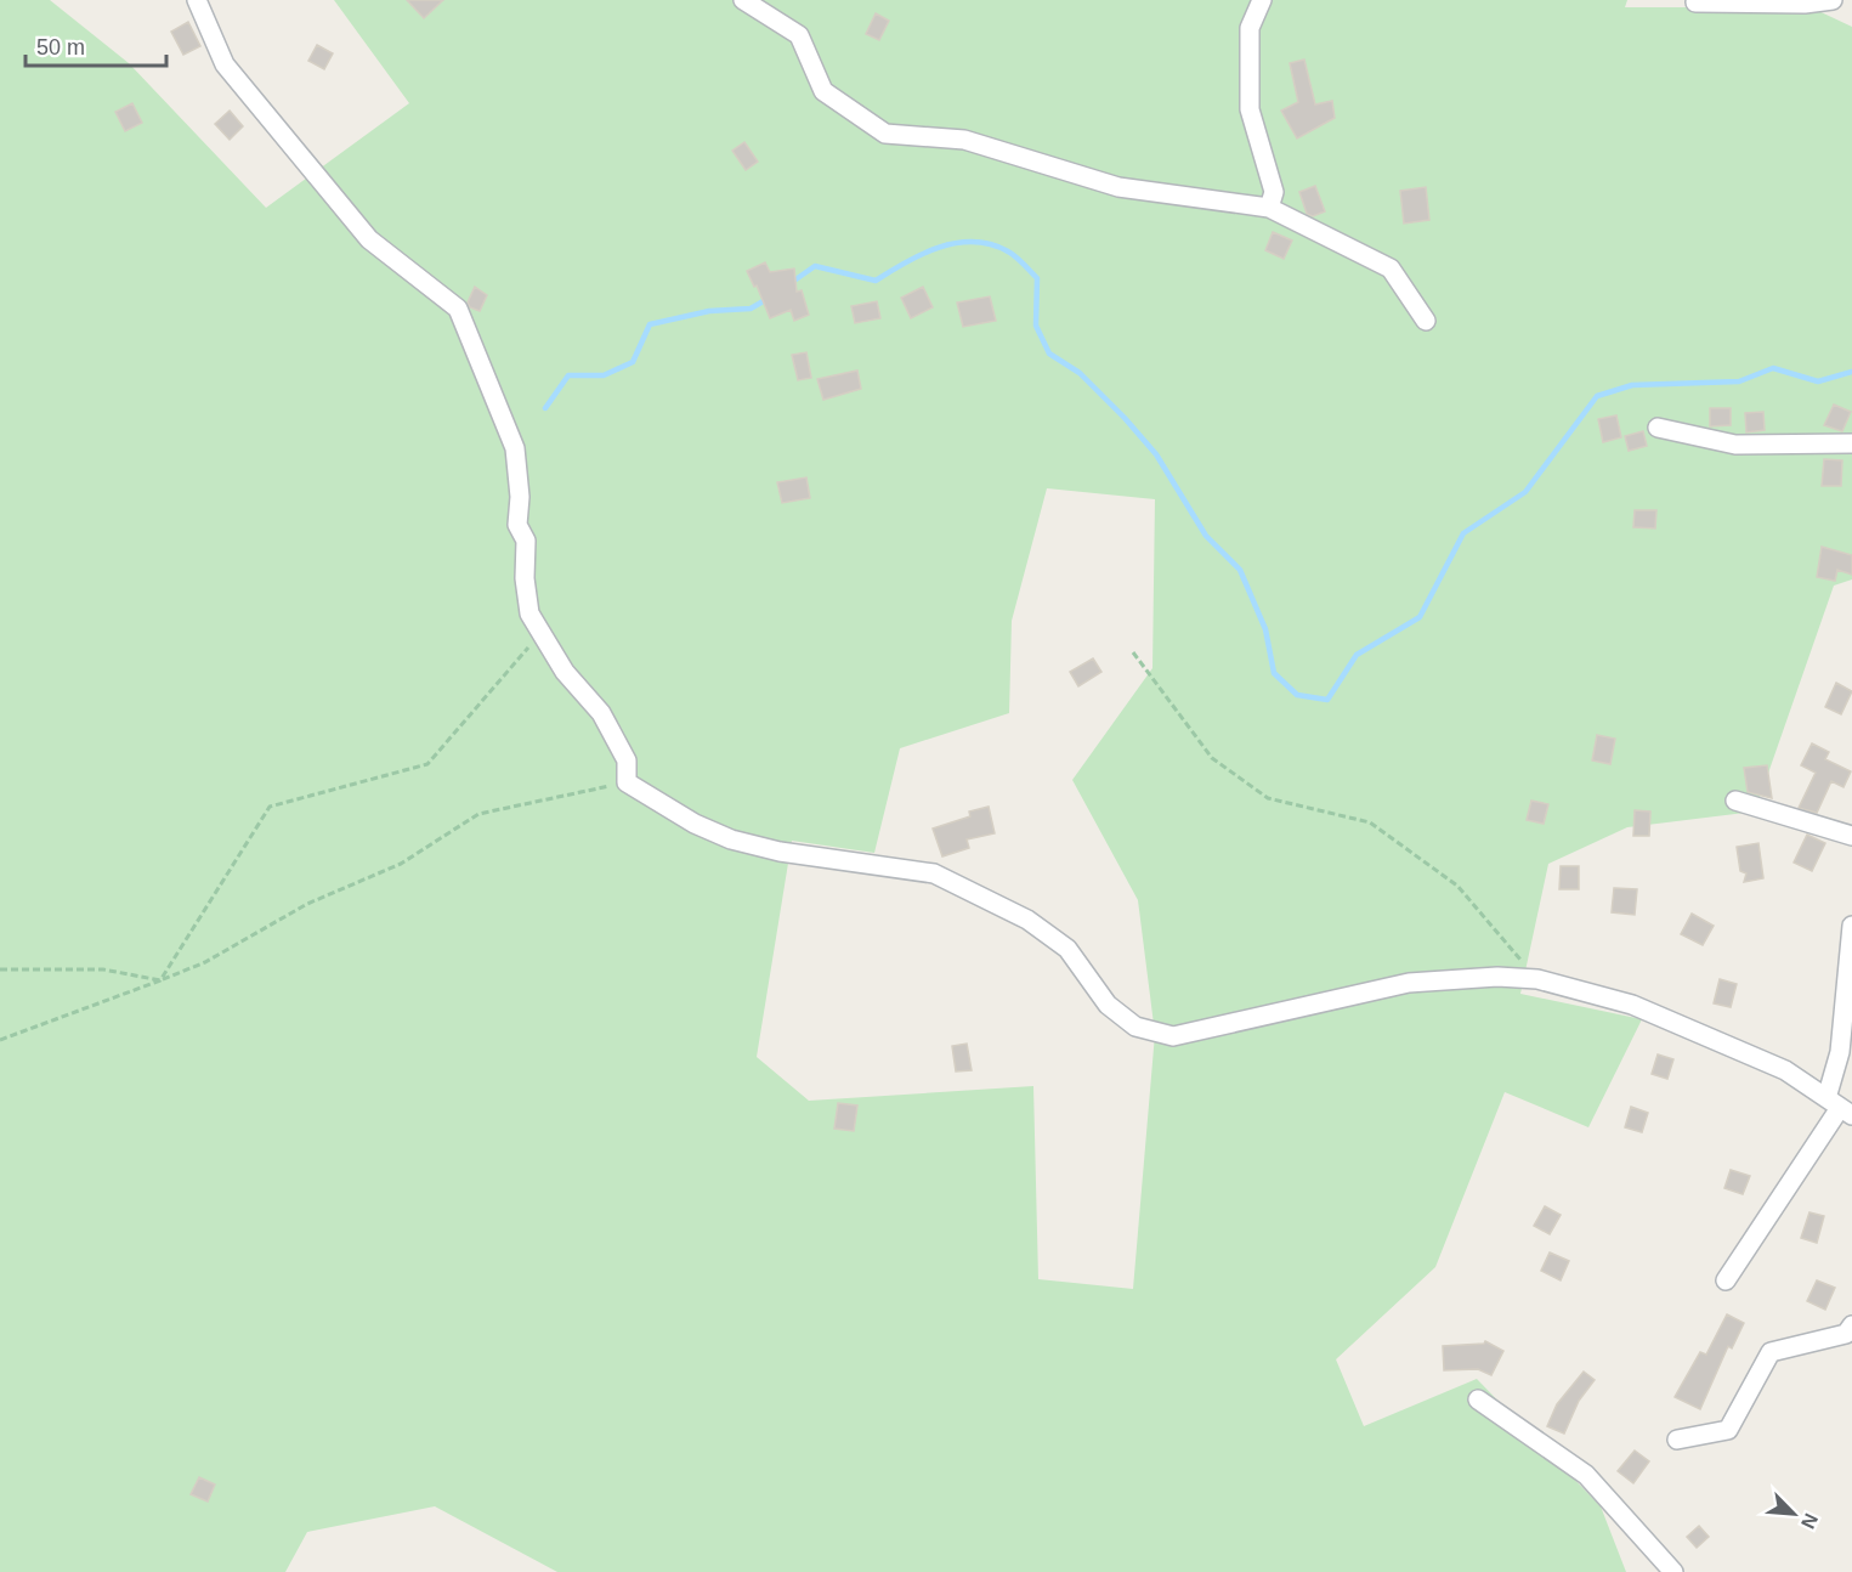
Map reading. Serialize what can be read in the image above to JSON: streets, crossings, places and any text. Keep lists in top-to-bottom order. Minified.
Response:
{"scale_bar":"50 m","north":"bottom right"}
